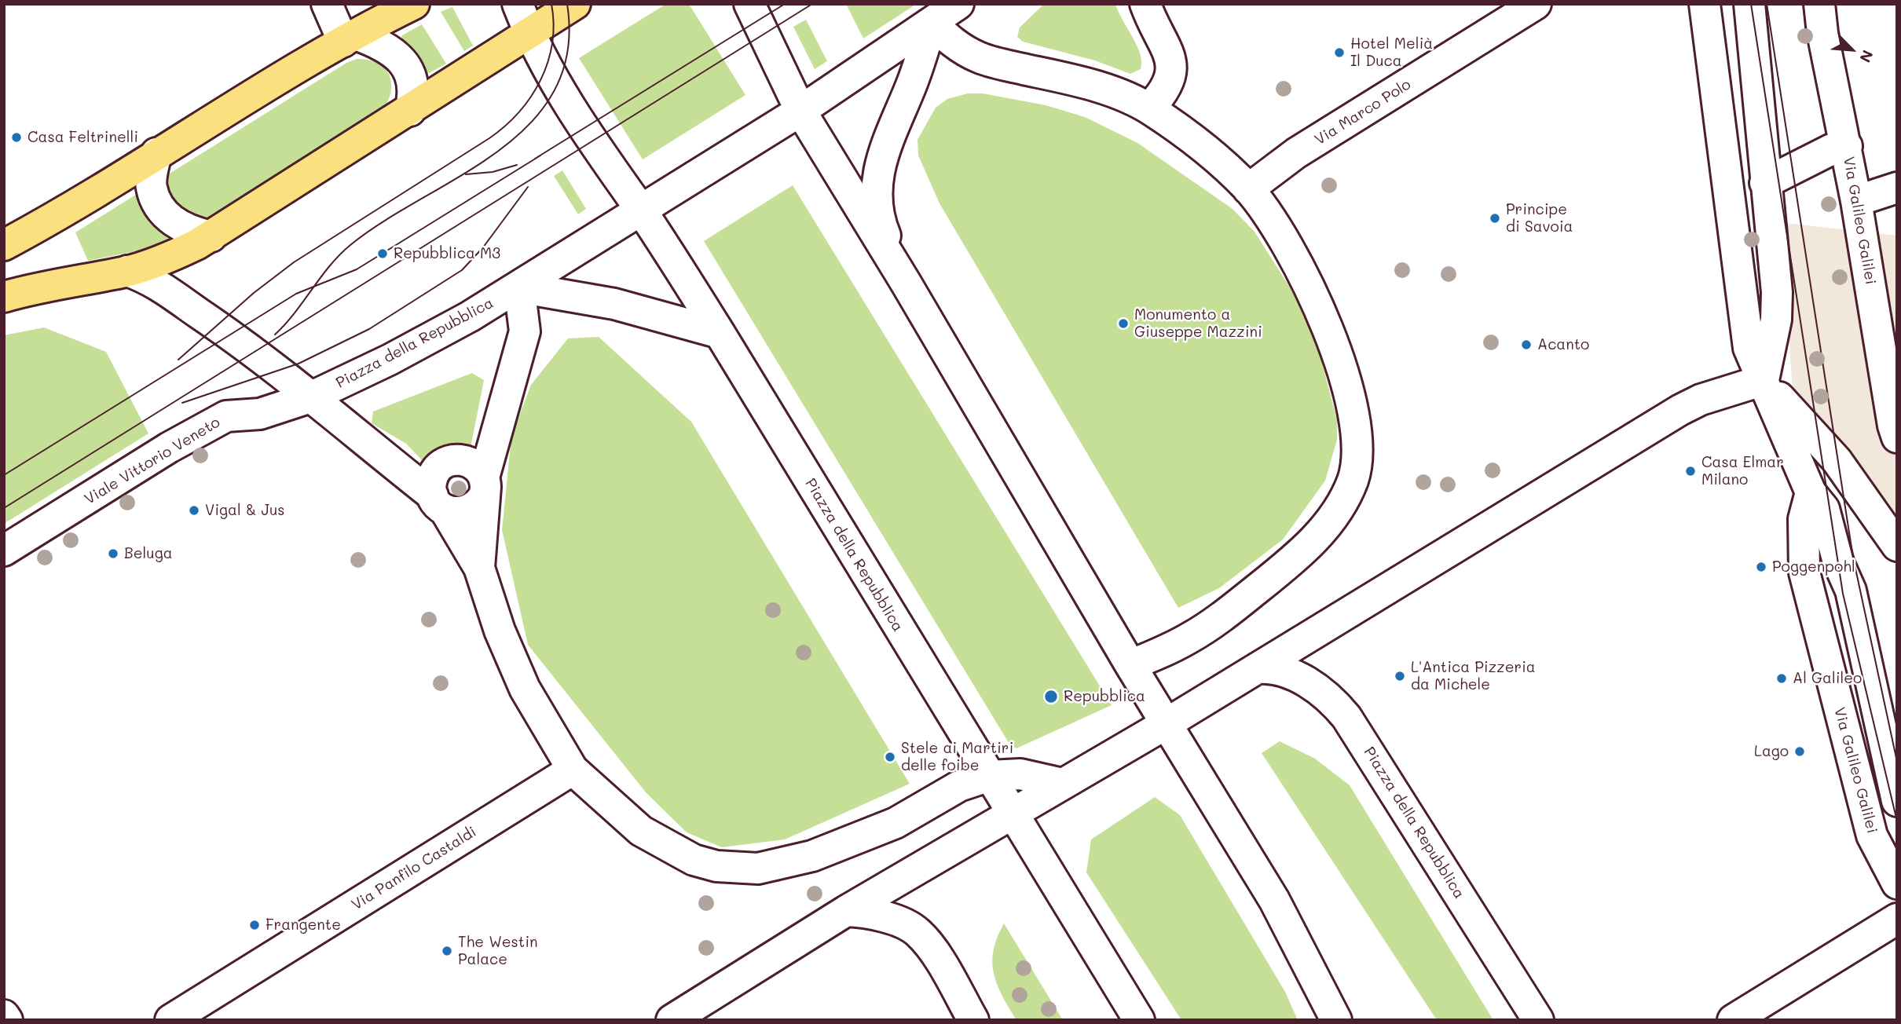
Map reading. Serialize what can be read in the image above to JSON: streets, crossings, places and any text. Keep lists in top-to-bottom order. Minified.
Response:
{"streets":{"street":["Via Marco Polo","Via Galileo Galilei","Piazza della Repubblica","Viale Vittorio Veneto","Via Panfilo Castaldi"]},"crossings":[["Piazza della Repubblica","Viale Vittorio Veneto"]],"places":["Hotel Melià Il Duca","Casa Feltrinelli","Principe di Savoia","Repubblica M3","Monumento a Giuseppe Mazzini","Acanto","Casa Elmar Milano","Vigal & Jus","Beluga","Poggenpohl","L'Antica Pizzeria da Michele","Al Galileo","Repubblica","Lago","Stele ai Martiri delle foibe","Frangente","The Westin Palace"],"north":"bottom right"}
